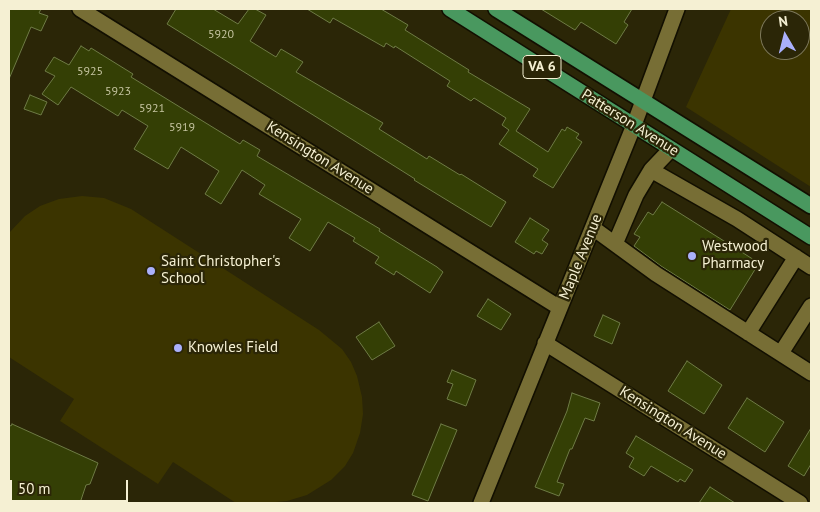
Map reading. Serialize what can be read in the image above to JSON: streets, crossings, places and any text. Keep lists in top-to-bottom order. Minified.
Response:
{"streets":{"main road":["VA 6","Patterson Avenue"],"street":["Kensington Avenue","Maple Avenue"]},"crossings":[["Patterson Avenue","Maple Avenue"],["Kensington Avenue","Maple Avenue"]],"places":["Westwood Pharmacy","Saint Christopher's School","Knowles Field"],"house_numbers":["5920","5925","5923","5921","5919"],"scale_bar":"50 m","north":"top"}
